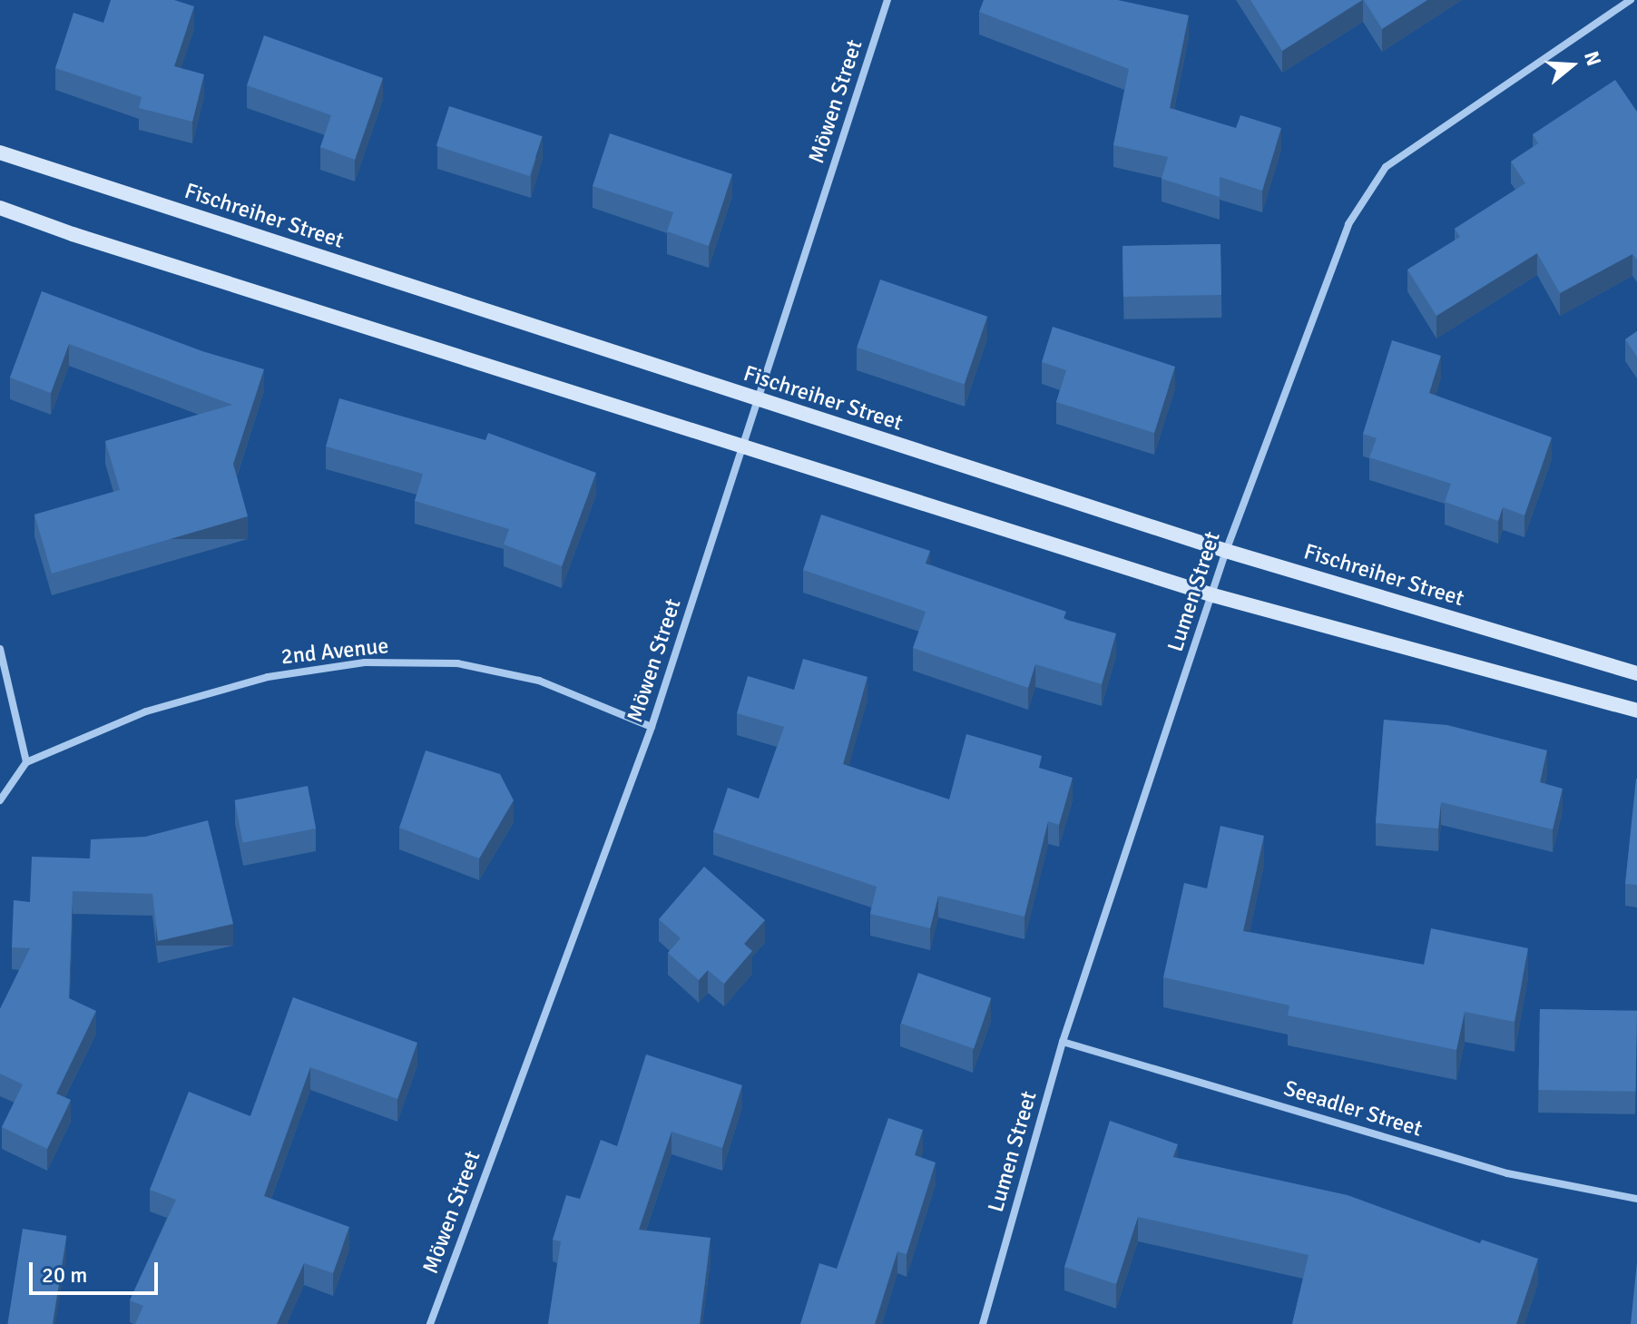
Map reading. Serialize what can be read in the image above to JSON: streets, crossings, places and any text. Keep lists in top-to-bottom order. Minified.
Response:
{"streets":{"street":["Möwen Street","Fischreiher Street","Lumen Street","2nd Avenue","Seeadler Street"]},"crossings":[["Möwen Street","Fischreiher Street"],["Möwen Street","2nd Avenue"],["Fischreiher Street","Lumen Street"],["Lumen Street","Seeadler Street"]],"scale_bar":"20 m","north":"right"}
